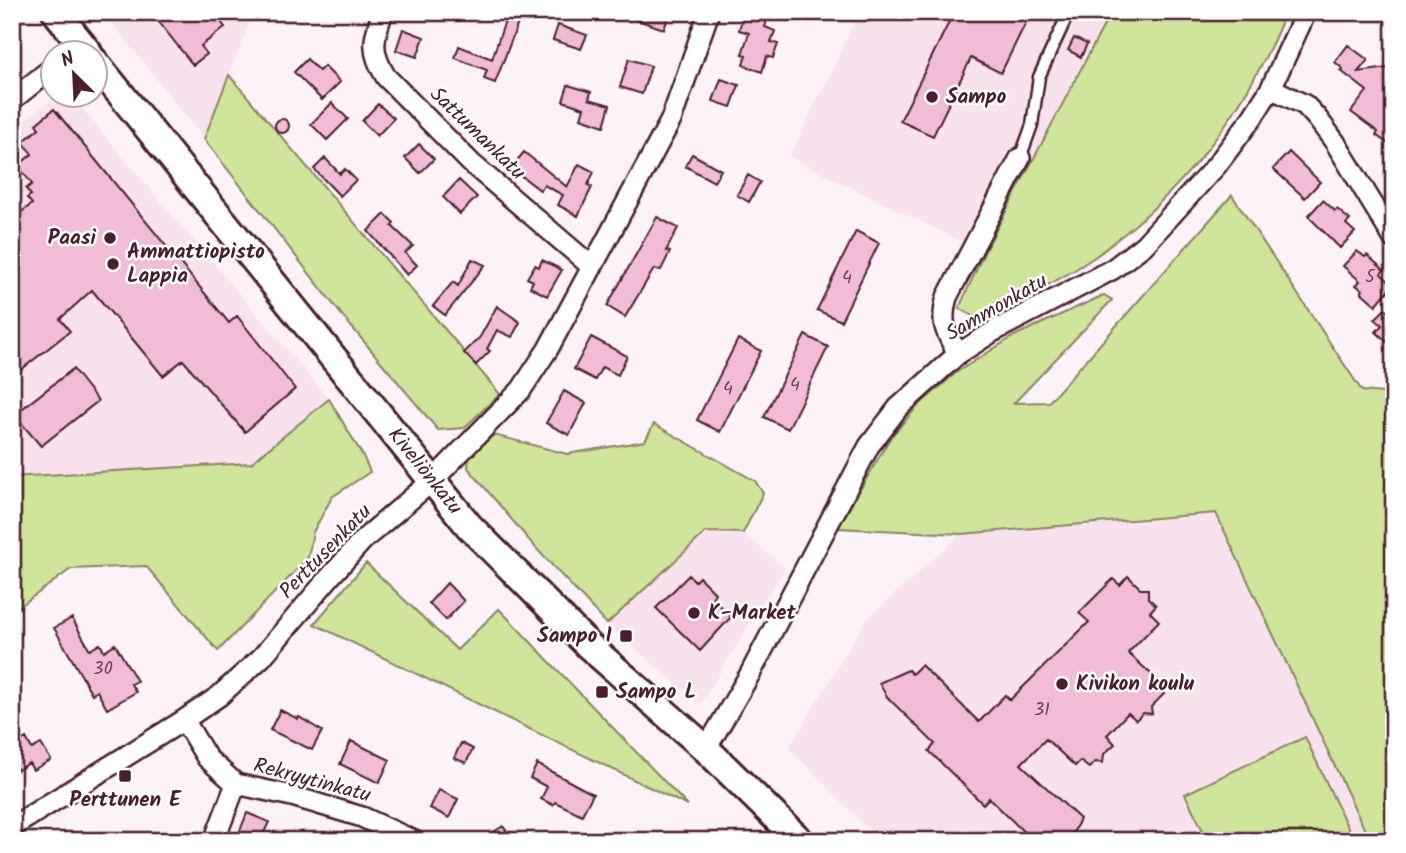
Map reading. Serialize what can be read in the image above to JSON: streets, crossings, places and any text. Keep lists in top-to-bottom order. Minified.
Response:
{"streets":{"main road":["Kiveliönkatu"],"street":["Sattumankatu","Sammonkatu","Perttusenkatu","Rekryytinkatu"]},"crossings":[["Sattumankatu","Perttusenkatu"],["Sammonkatu","Kiveliönkatu"],["Kiveliönkatu","Perttusenkatu"],["Perttusenkatu","Rekryytinkatu"]],"places":{"other":["Sampo","Paasi","Ammattiopisto Lappia","K-Market","Kivikon koulu"],"transit":["Sampo I","Sampo L","Perttunen E"]},"house_numbers":["5","4","4","4","30","31"],"north":"top left"}
